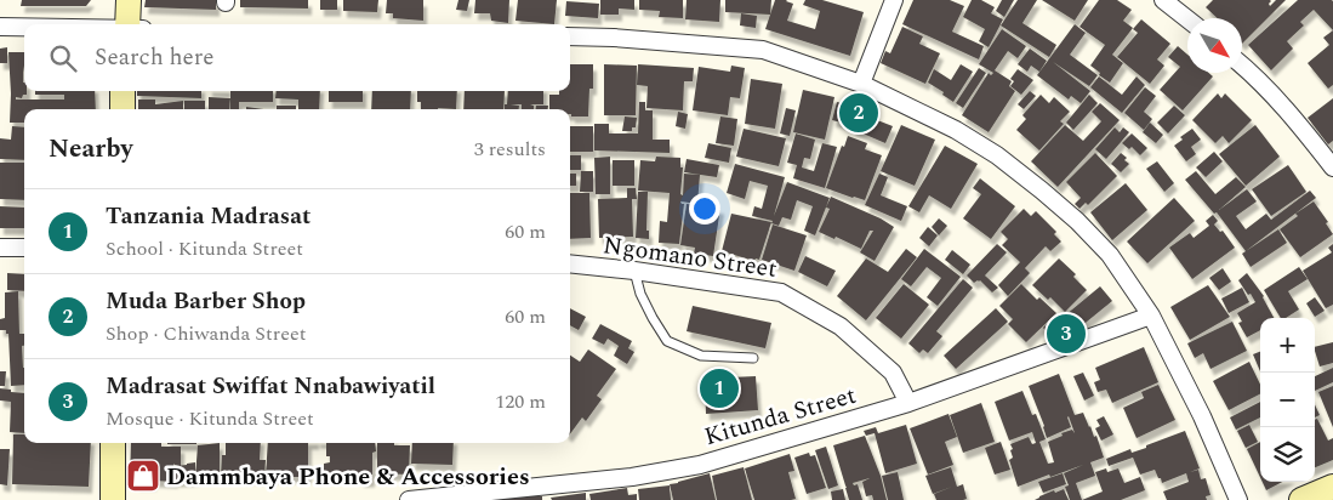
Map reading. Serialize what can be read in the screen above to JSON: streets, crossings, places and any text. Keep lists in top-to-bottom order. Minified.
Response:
{"streets":{"street":["Ngomano Street","Kitunda Street"]},"crossings":[["Ngomano Street","Kitunda Street"]],"places":{"shop":["Dammbaya Phone & Accessories"]},"north":"bottom right","page":{"search":"Search here","pins":["2","3","1"],"heading":["Nearby","3 results"],"list":[{"mark":"1","name":"Tanzania Madrasat","note":"School · Kitunda Street","value":"60 m"},{"mark":"2","name":"Muda Barber Shop","note":"Shop · Chiwanda Street","value":"60 m"},{"mark":"3","name":"Madrasat Swiffat Nnabawiyatil","note":"Mosque · Kitunda Street","value":"120 m"}],"map_buttons":["+","−"]}}
